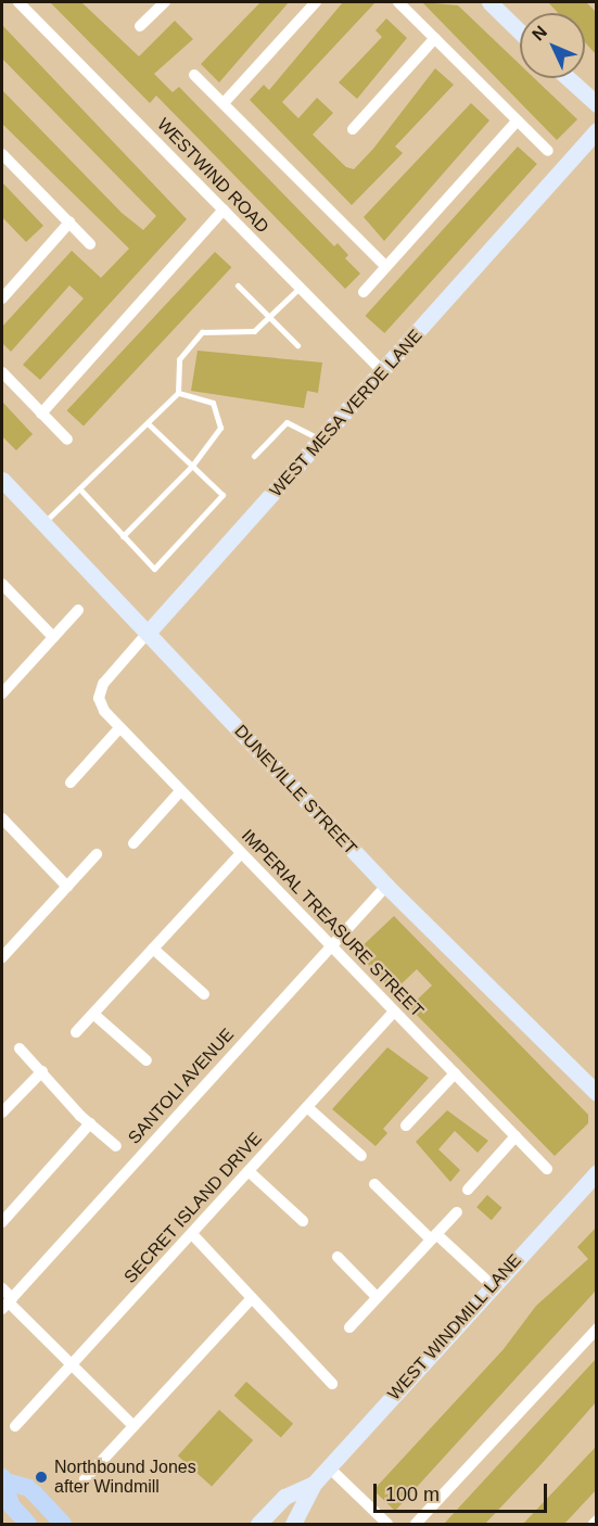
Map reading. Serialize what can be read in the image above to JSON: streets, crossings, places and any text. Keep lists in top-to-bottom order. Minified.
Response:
{"streets":{"street":["WESTWIND ROAD","WEST MESA VERDE LANE","DUNEVILLE STREET","IMPERIAL TREASURE STREET","SANTOLI AVENUE","SECRET ISLAND DRIVE","WEST WINDMILL LANE"]},"crossings":[["WESTWIND ROAD","WEST MESA VERDE LANE"],["WEST MESA VERDE LANE","DUNEVILLE STREET"],["WEST MESA VERDE LANE","IMPERIAL TREASURE STREET"],["DUNEVILLE STREET","SANTOLI AVENUE"],["IMPERIAL TREASURE STREET","SANTOLI AVENUE"],["IMPERIAL TREASURE STREET","SECRET ISLAND DRIVE"]],"places":["Northbound Jones after Windmill"],"scale_bar":"100 m","north":"top left"}
